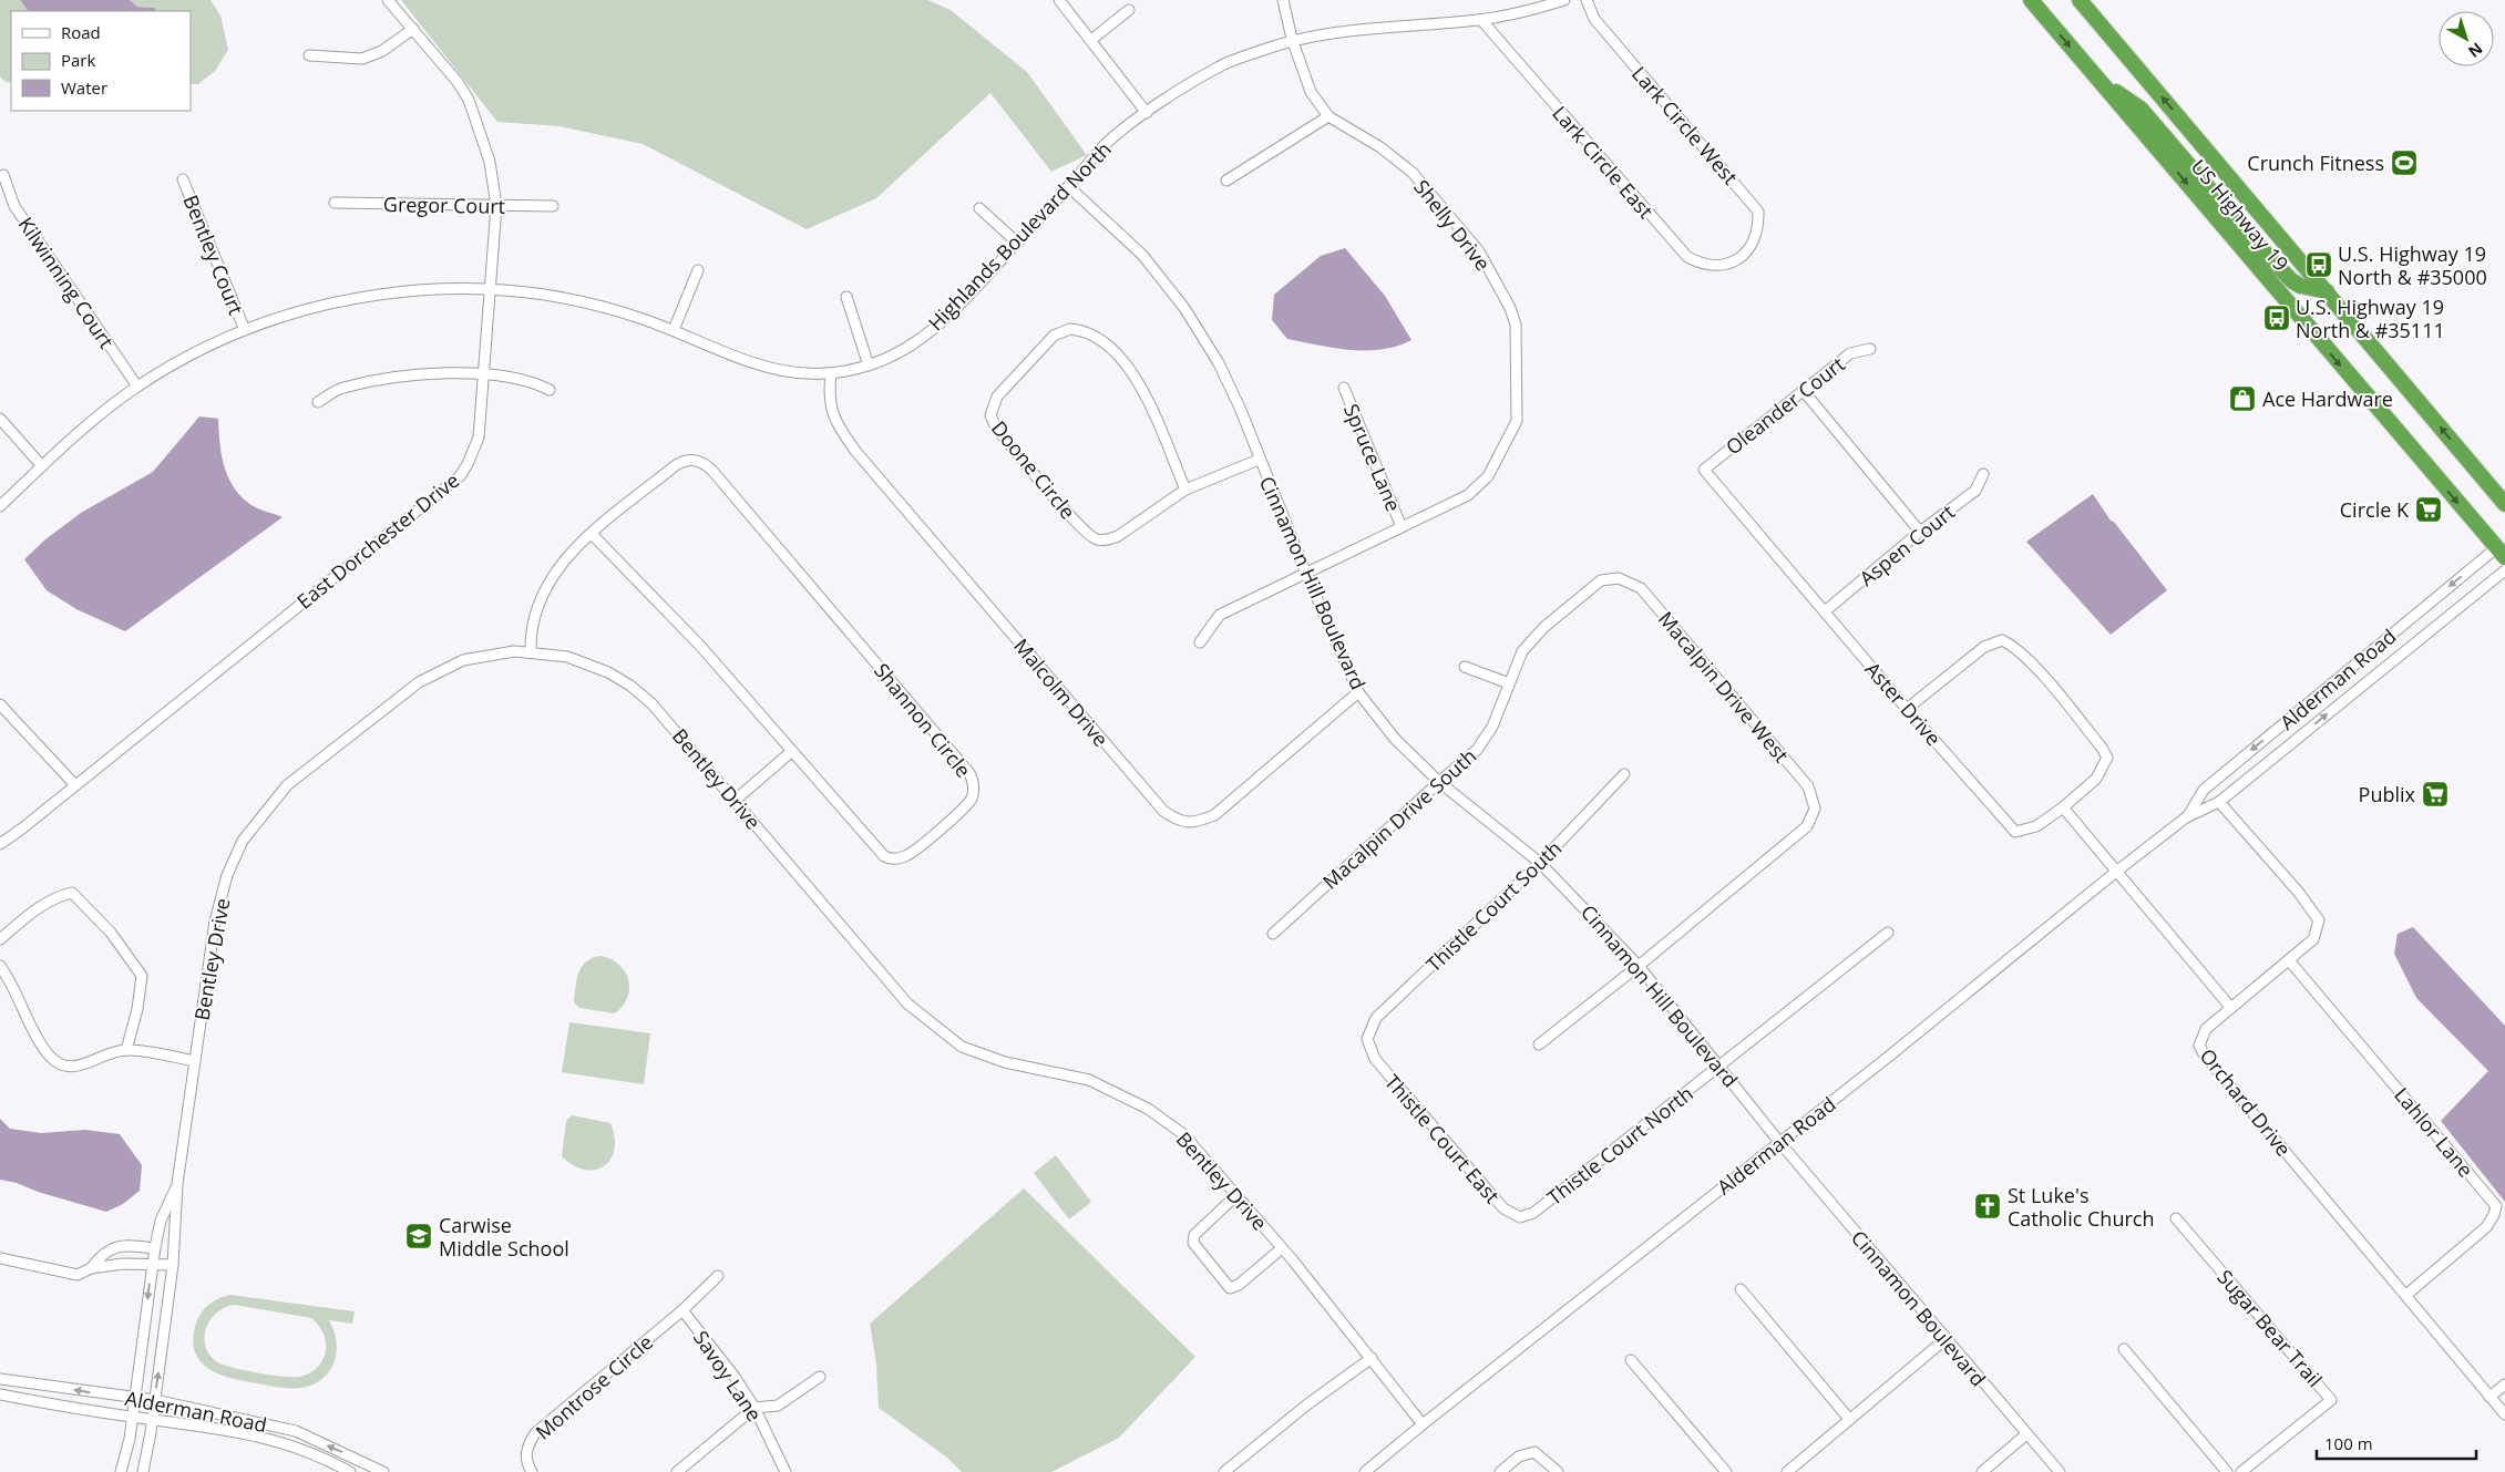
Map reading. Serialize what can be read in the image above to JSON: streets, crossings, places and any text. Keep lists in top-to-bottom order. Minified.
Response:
{"streets":{"highway":["US Highway 19"],"street":["Lark Circle West","Lark Circle East","Gregor Court","Shelly Drive","Highlands Boulevard North","Bentley Court","Kilwinning Court","Oleander Court","Spruce Lane","Doone Circle","East Dorchester Drive","Aspen Court","Cinnamon Hill Boulevard","Alderman Road","Macalpin Drive West","Malcolm Drive","Aster Drive","Shannon Circle","Bentley Drive","Macalpin Drive South","Thistle Court South","Orchard Drive","Lahlor Lane","Thistle Court East","Thistle Court North","Cinnamon Boulevard","Sugar Bear Trail","Savoy Lane","Montrose Circle"]},"crossings":[["Lark Circle West","Lark Circle East"],["Lark Circle East","Highlands Boulevard North"],["Gregor Court","East Dorchester Drive"],["US Highway 19","Alderman Road"],["Shelly Drive","Highlands Boulevard North"],["Shelly Drive","Spruce Lane"],["Shelly Drive","Cinnamon Hill Boulevard"],["Highlands Boulevard North","Bentley Court"],["Highlands Boulevard North","Kilwinning Court"],["Highlands Boulevard North","East Dorchester Drive"],["Highlands Boulevard North","Cinnamon Hill Boulevard"],["Highlands Boulevard North","Malcolm Drive"],["Oleander Court","Aster Drive"],["Doone Circle","Cinnamon Hill Boulevard"],["Aspen Court","Aster Drive"],["Cinnamon Hill Boulevard","Alderman Road"],["Cinnamon Hill Boulevard","Macalpin Drive West"],["Cinnamon Hill Boulevard","Malcolm Drive"],["Cinnamon Hill Boulevard","Macalpin Drive South"],["Cinnamon Hill Boulevard","Thistle Court South"],["Cinnamon Hill Boulevard","Thistle Court North"],["Cinnamon Hill Boulevard","Cinnamon Boulevard"],["Alderman Road","Bentley Drive"],["Alderman Road","Orchard Drive"],["Alderman Road","Cinnamon Boulevard"],["Macalpin Drive West","Macalpin Drive South"],["Shannon Circle","Bentley Drive"],["Thistle Court South","Thistle Court East"],["Orchard Drive","Lahlor Lane"],["Thistle Court East","Thistle Court North"],["Savoy Lane","Montrose Circle"]],"places":{"sports":["Crunch Fitness"],"bus stop":["U.S. Highway 19 North & #35000","U.S. Highway 19 North & #35111"],"shop":["Ace Hardware"],"supermarket":["Circle K","Publix"],"church":["St Luke's Catholic Church"],"school or university":["Carwise Middle School"]},"legend":["Road","Park","Water"],"scale_bar":"100 m","north":"bottom right"}
